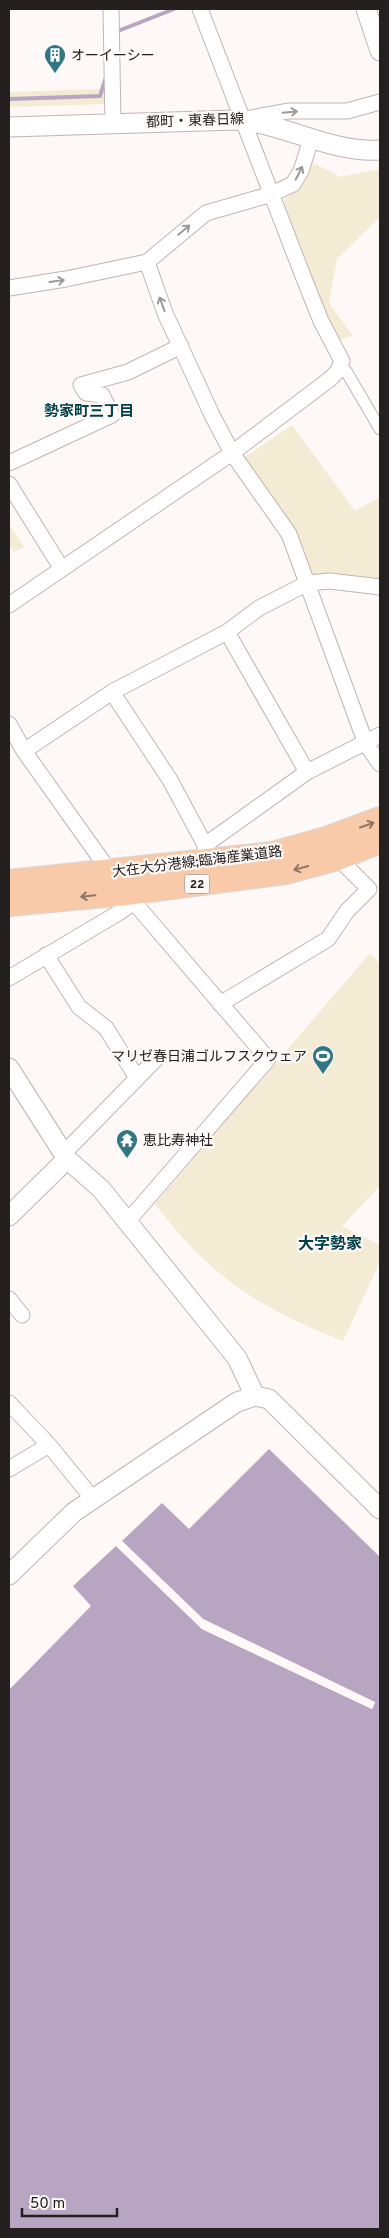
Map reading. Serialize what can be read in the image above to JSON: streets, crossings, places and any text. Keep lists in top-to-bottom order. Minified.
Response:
{"streets":{"main road":["大在大分港線;臨海産業道路","22"],"street":["都町・東春日線"]},"districts":["勢家町三丁目","大字勢家"],"places":{"building":["オーイーシー"],"sports":["マリゼ春日浦ゴルフスクウェア"],"temple":["恵比寿神社"]},"scale_bar":"50 m"}
